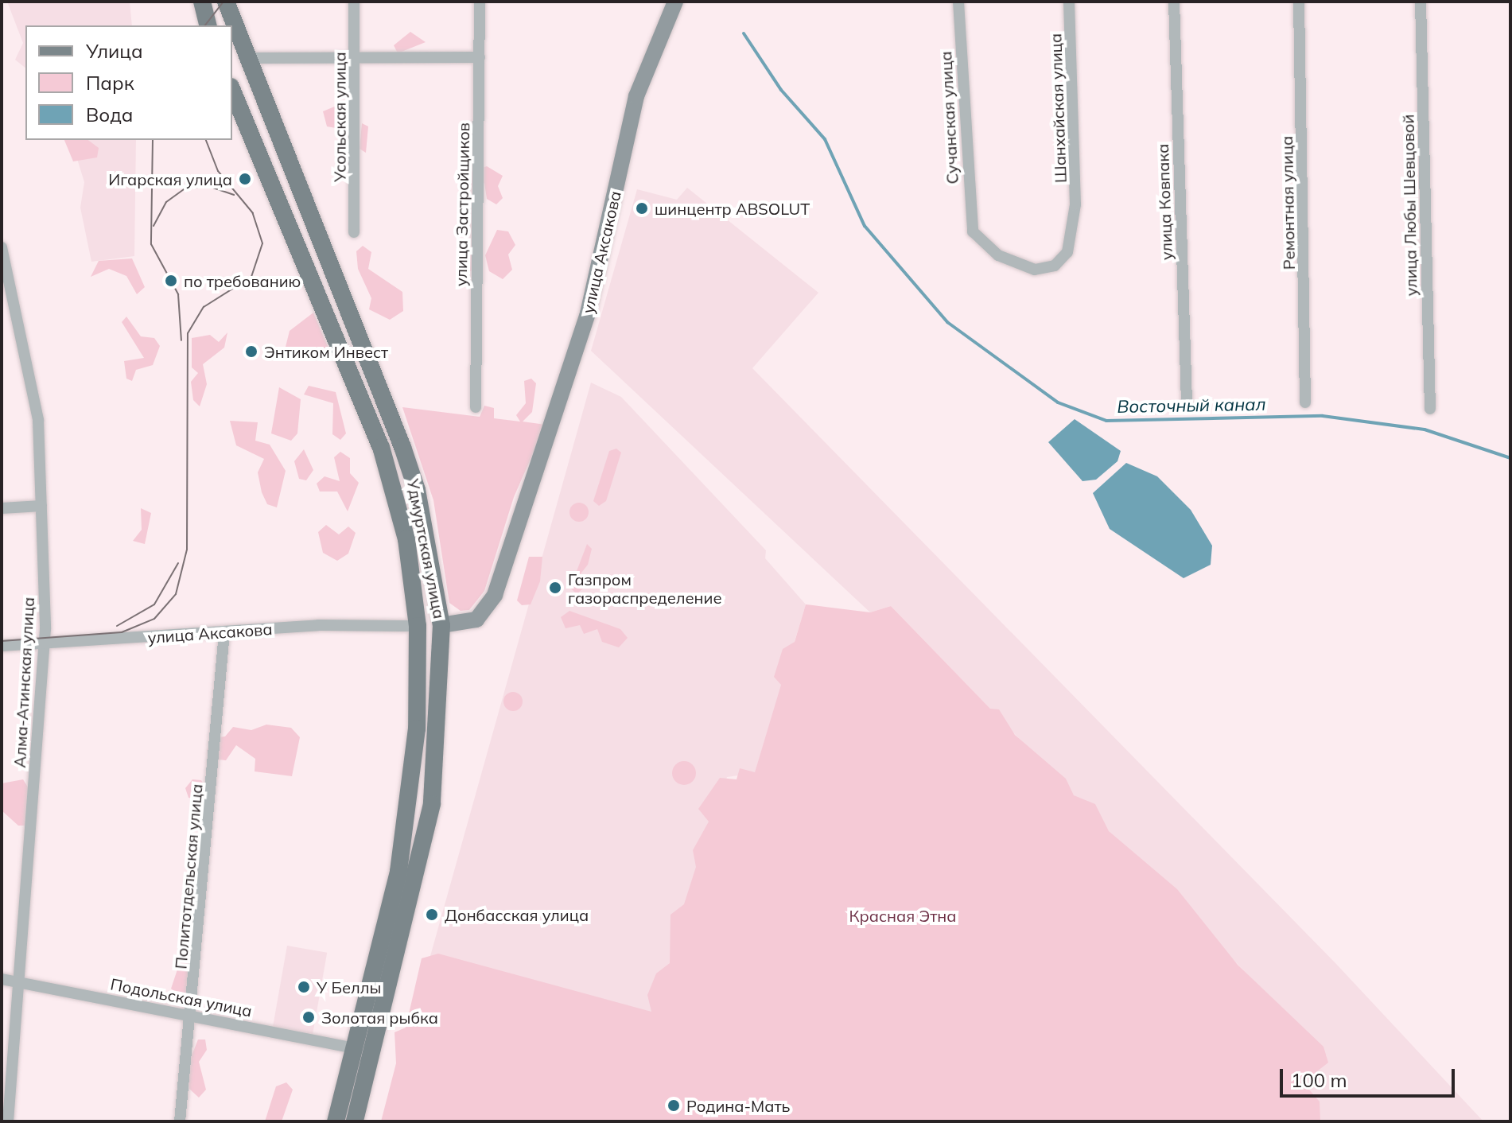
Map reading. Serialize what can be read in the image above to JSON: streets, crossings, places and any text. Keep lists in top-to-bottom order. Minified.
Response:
{"streets":{"main road":["Удмуртская улица"],"street":["Шанхайская улица","Усольская улица","Сучанская улица","улица Ковпака","Ремонтная улица","улица Застройщиков","улица Любы Шевцовой","улица Аксакова","Алма-Атинская улица","Политотдельская улица","Подольская улица"]},"crossings":[["Шанхайская улица","Сучанская улица"],["улица Аксакова","Удмуртская улица"],["улица Аксакова","Алма-Атинская улица"],["улица Аксакова","Политотдельская улица"],["Удмуртская улица","Подольская улица"],["Алма-Атинская улица","Подольская улица"],["Политотдельская улица","Подольская улица"]],"water":["Восточный канал"],"parks":["Красная Этна"],"places":["Игарская улица","шинцентр ABSOLUT","по требованию","Энтиком Инвест","Газпром газораспределение","Донбасская улица","У Беллы","Золотая рыбка","Родина-Мать"],"legend":["Улица","Парк","Вода"],"scale_bar":"100 m"}
